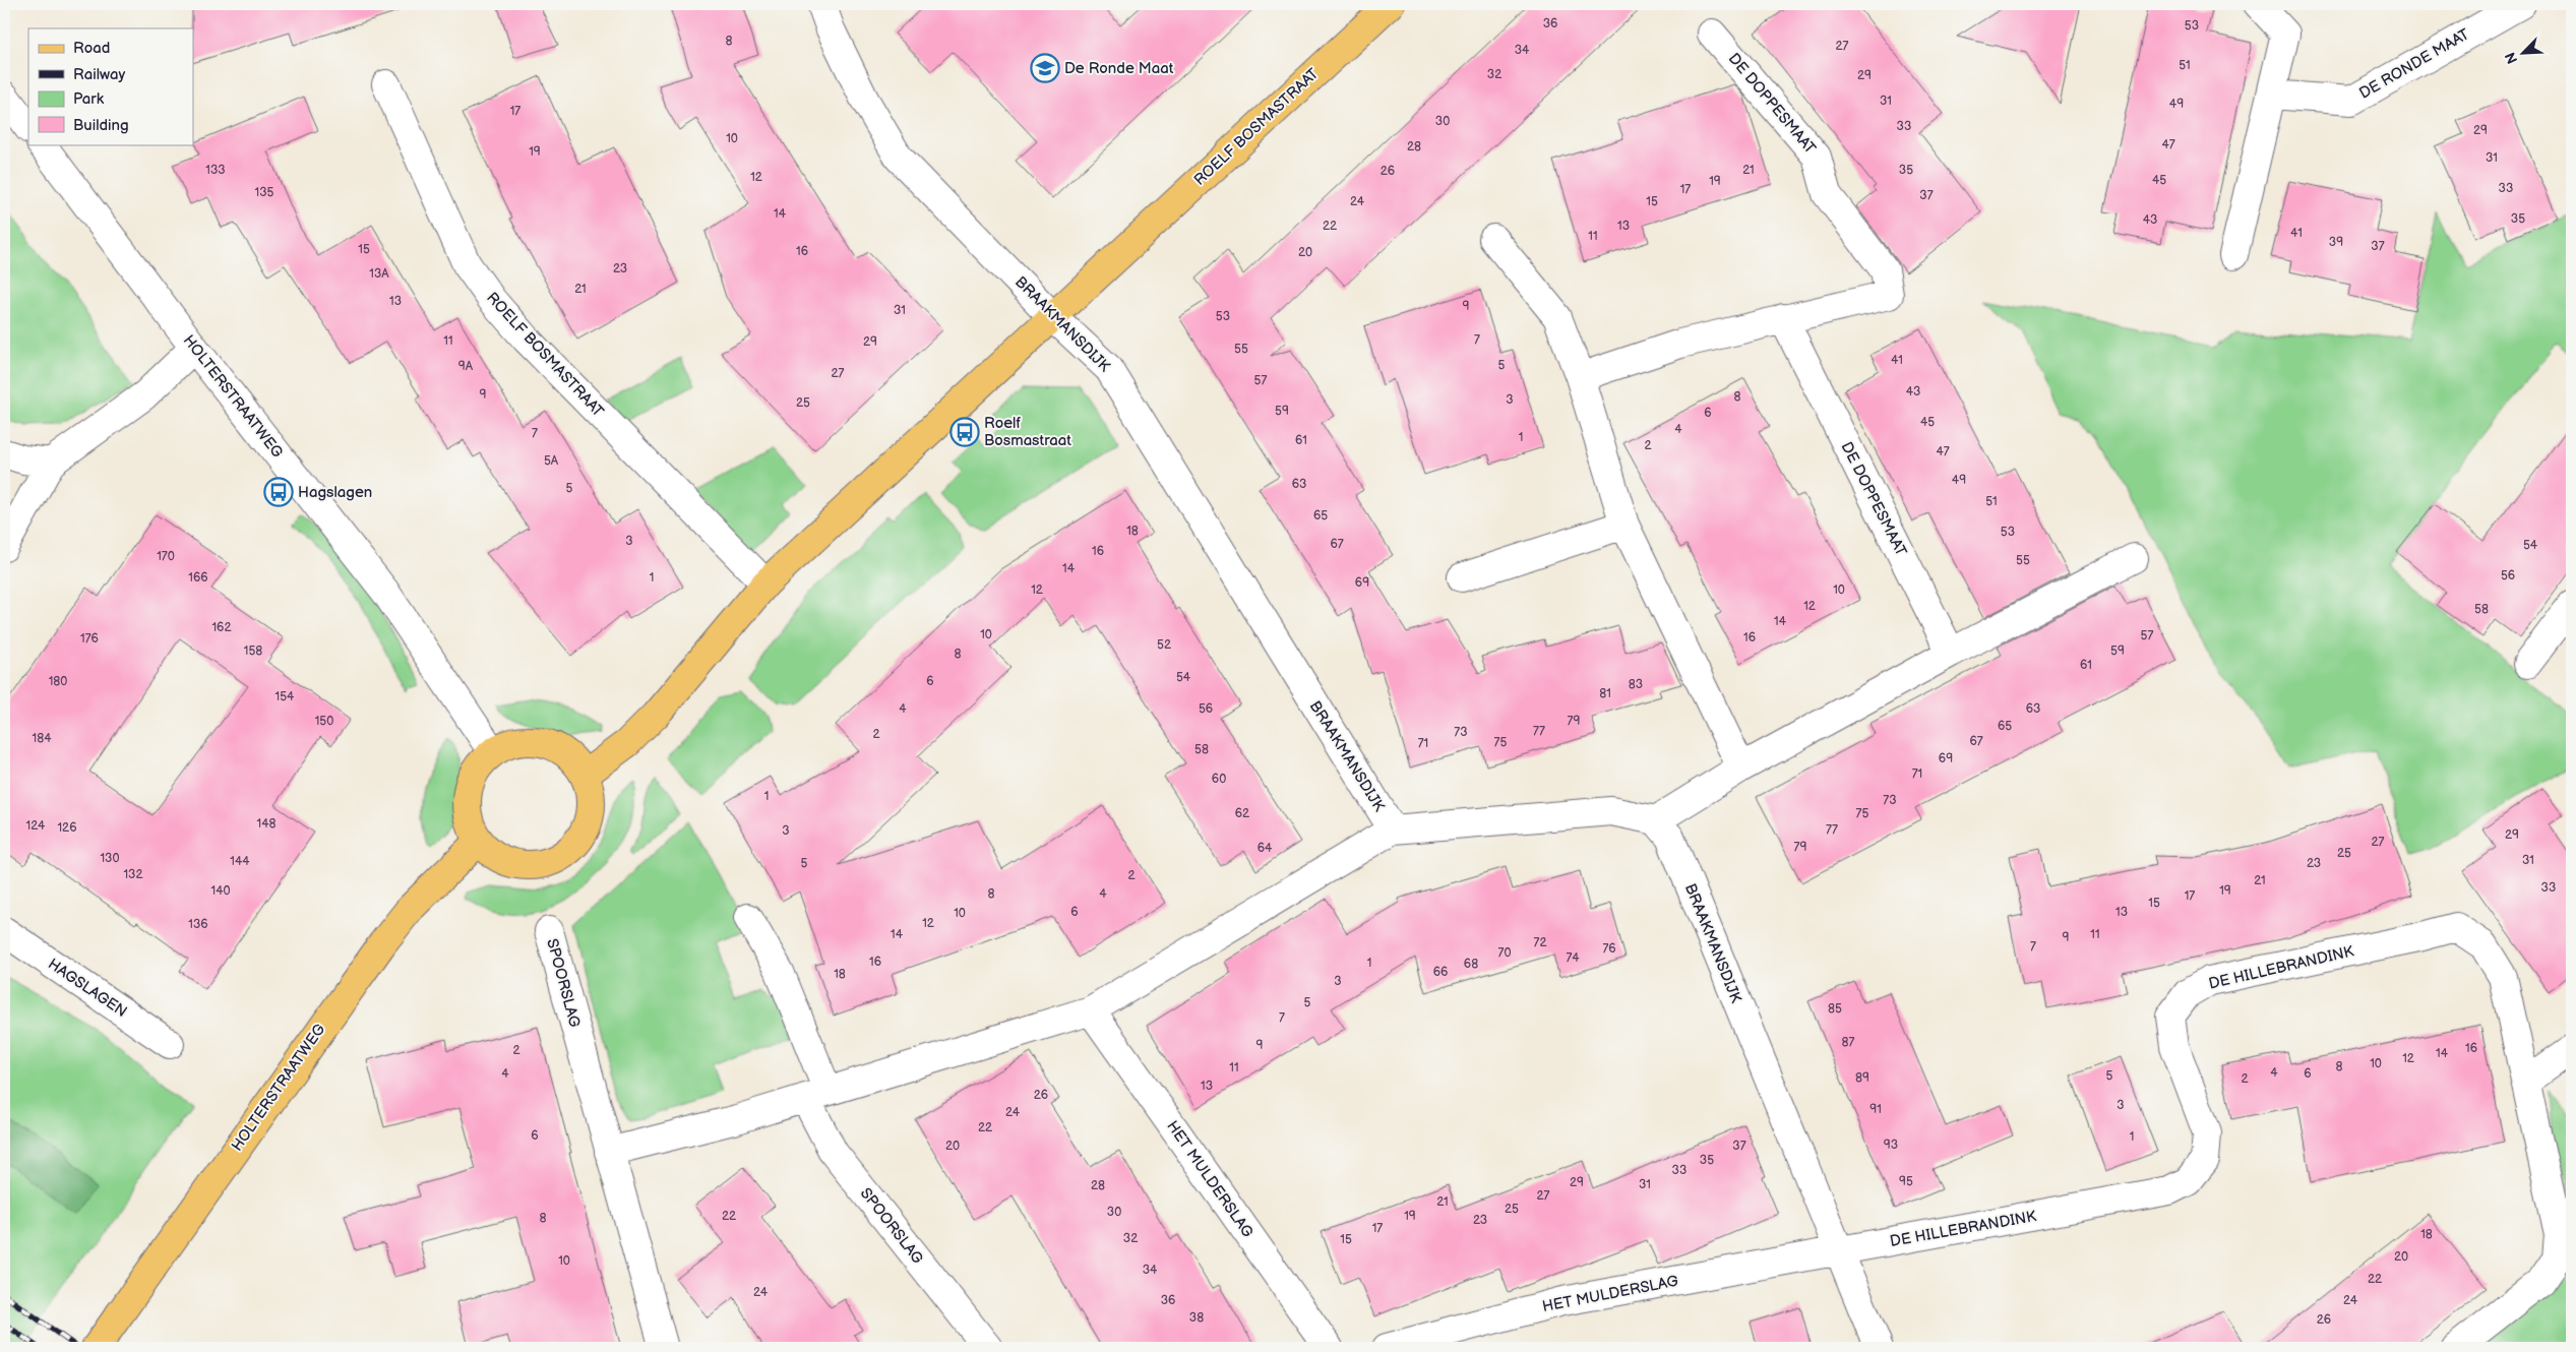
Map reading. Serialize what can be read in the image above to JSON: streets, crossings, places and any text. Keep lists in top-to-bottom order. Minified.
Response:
{"streets":{"main road":["ROELF BOSMASTRAAT","HOLTERSTRAATWEG"],"street":["DE RONDE MAAT","DE DOPPESMAAT","BRAAKMANSDIJK","DE HILLEBRANDINK","SPOORSLAG","HAGSLAGEN","HET MULDERSLAG"]},"crossings":[["ROELF BOSMASTRAAT","BRAAKMANSDIJK"],["ROELF BOSMASTRAAT","HOLTERSTRAATWEG"],["BRAAKMANSDIJK","DE HILLEBRANDINK"],["BRAAKMANSDIJK","HET MULDERSLAG"],["DE HILLEBRANDINK","HET MULDERSLAG"]],"places":{"school or university":["De Ronde Maat"],"bus stop":["Roelf Bosmastraat","Hagslagen"]},"house_numbers":["36","53","8","27","34","51","32","29","31","49","17","30","33","29","10","47","28","19","31","133","21","35","26","12","45","19","33","17","135","37","24","15","14","35","43","22","13","41","11","39","37","15","16","20","23","13A","21","13","9","31","53","7","11","29","55","41","5","9A","27","57","43","9","8","3","25","59","6","45","4","7","1","61","2","47","5A","49","63","5","51","65","18","53","3","67","54","16","170","55","14","56","166","1","69","12","10","12","58","14","162","10","57","16","176","52","158","59","8","61","54","180","6","83","81","154","4","56","63","150","79","65","77","73","2","184","67","75","71","58","69","71","60","1","73","62","75","148","124","126","77","3","29","27","79","64","25","130","31","144","5","23","132","2","21","33","140","19","8","4","17","15","6","13","10","12","136","14","11","9","72","7","76","70","74","16","1","68","66","18","3","5","85","7","87","9","16","2","14","12","10","8","11","4","4","6","5","89","2","13","26","3","91","24","22","6","1","93","20","37","35","33","95","29","31","28","27","21","25","30","22","19","8","23","17","18","32","15","20","10","34","22","24","36","24","38","26"],"legend":["Road","Railway","Park","Building"],"north":"bottom left"}
